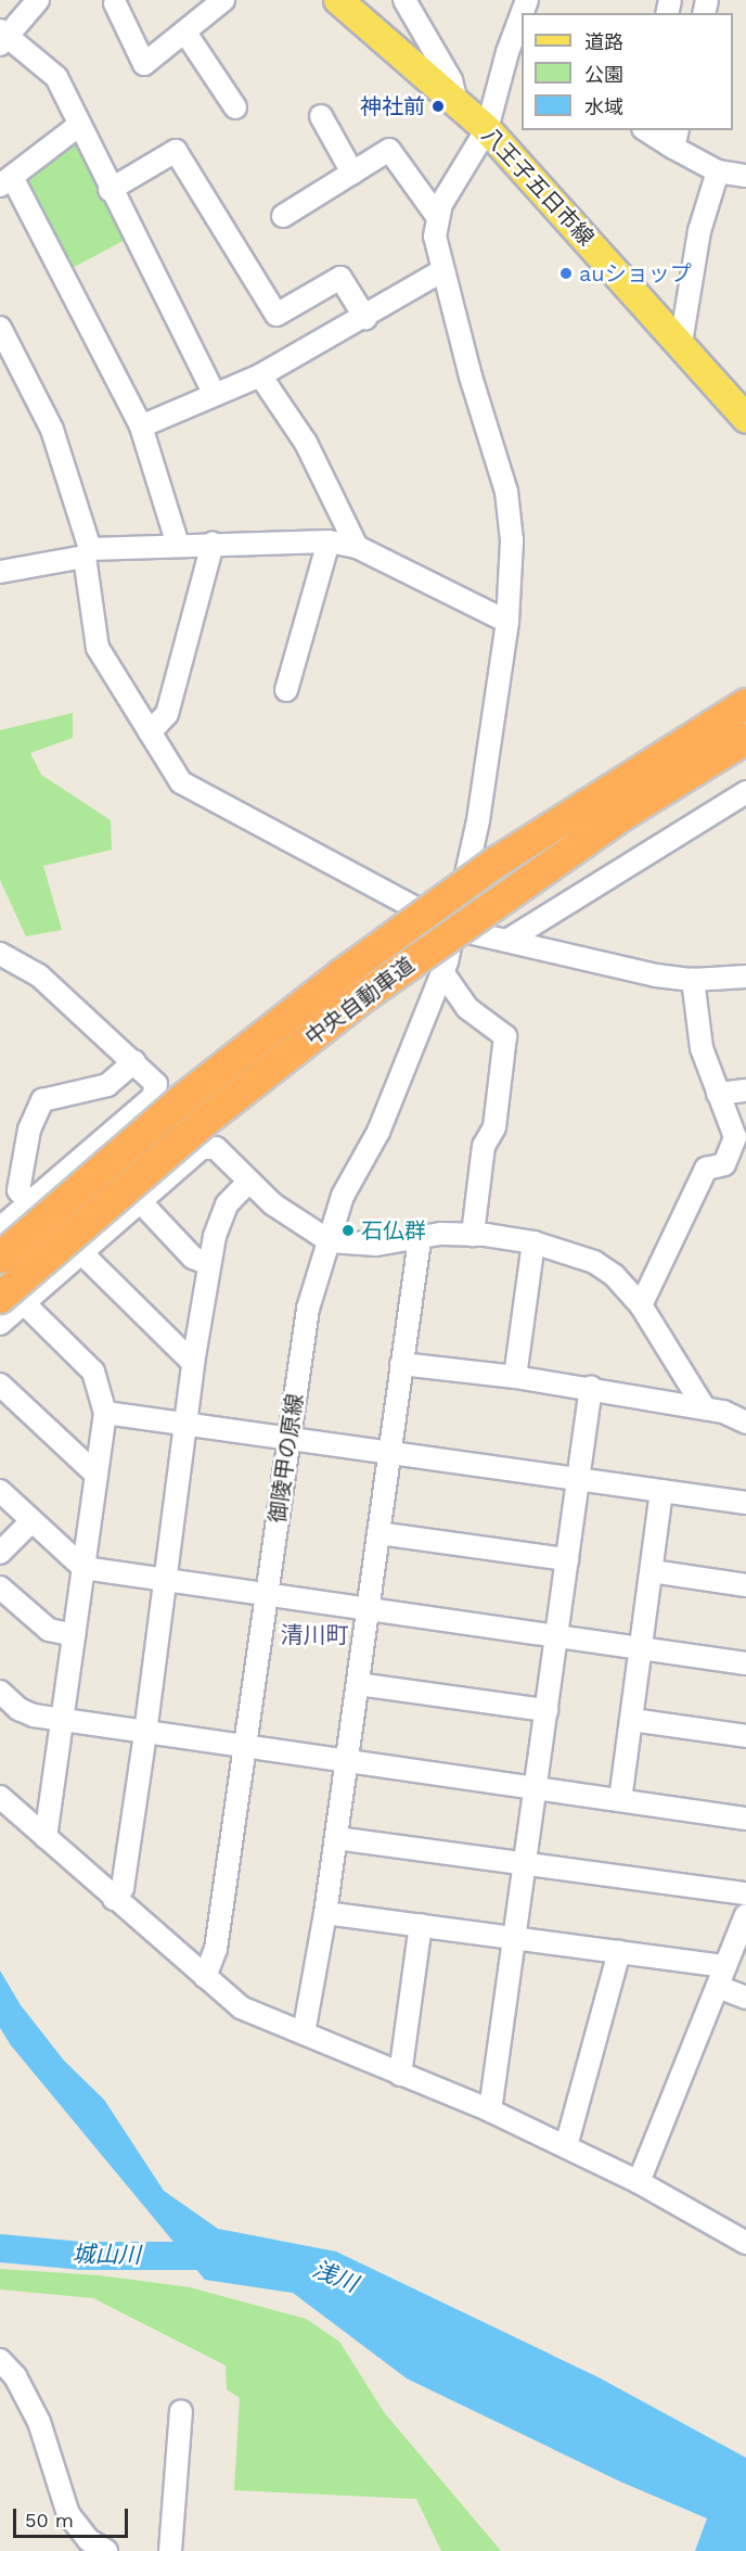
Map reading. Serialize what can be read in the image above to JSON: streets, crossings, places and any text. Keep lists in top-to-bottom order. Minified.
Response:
{"streets":{"highway":["中央自動車道"],"main road":["八王子五日市線"],"street":["御陵甲の原線"]},"districts":["清川町"],"water":["城山川","浅川"],"places":["神社前","auショップ","石仏群"],"legend":["道路","公園","水域"],"scale_bar":"50 m"}
